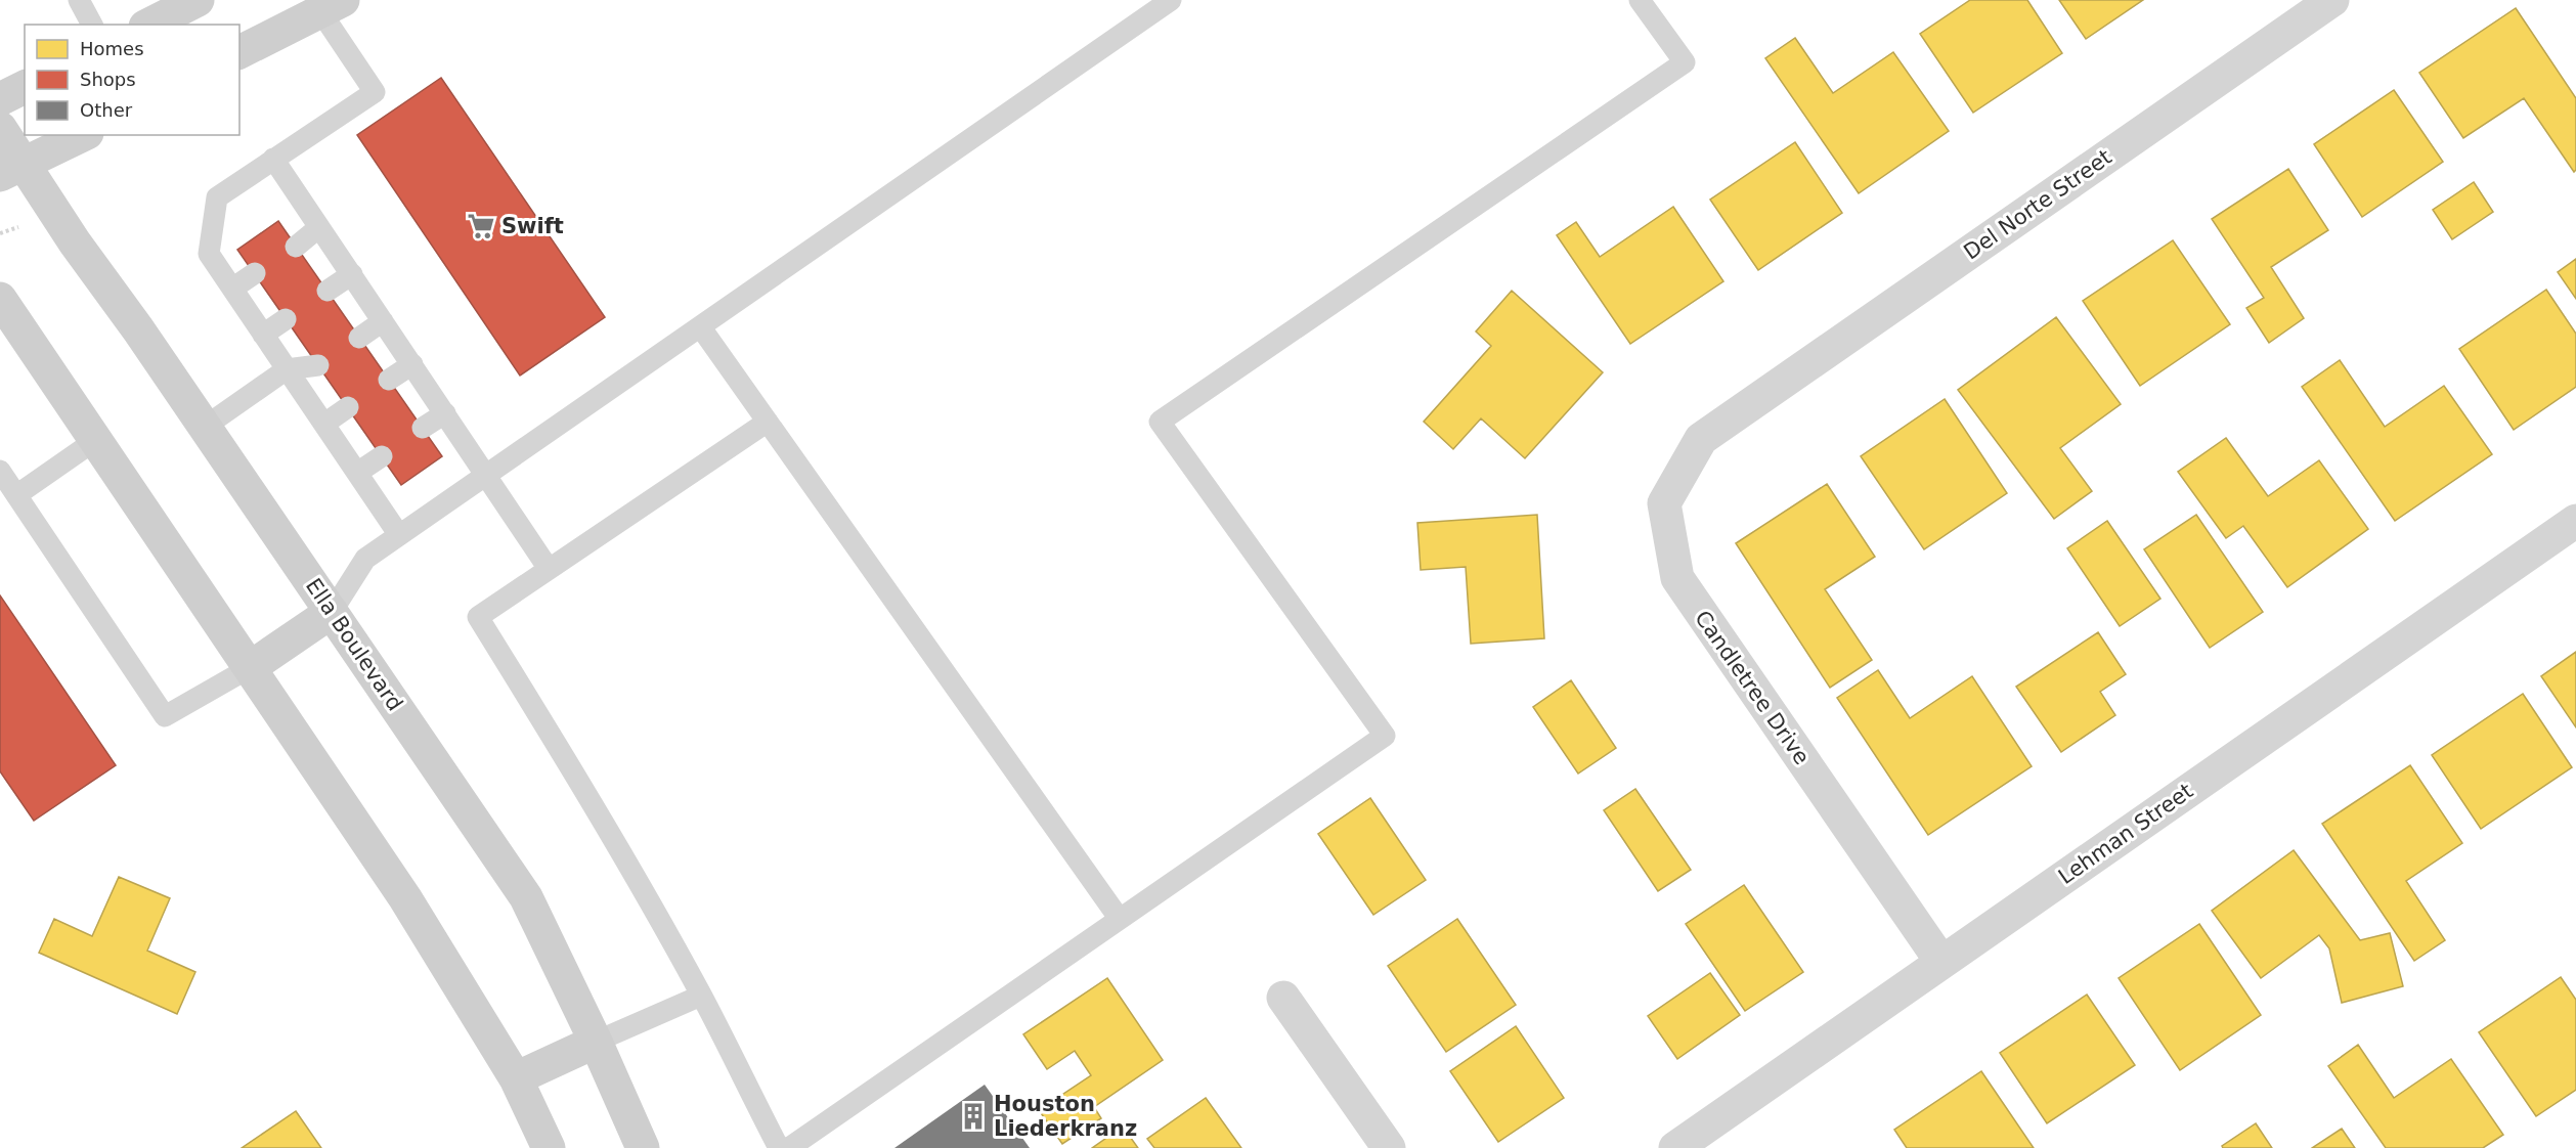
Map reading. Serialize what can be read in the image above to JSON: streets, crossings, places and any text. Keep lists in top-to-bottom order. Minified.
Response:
{"streets":{"main road":["Ella Boulevard"],"street":["Del Norte Street","Candletree Drive","Lehman Street"]},"crossings":[["Del Norte Street","Candletree Drive"],["Candletree Drive","Lehman Street"]],"places":{"supermarket":["Swift"],"building":["Houston Liederkranz"]},"legend":["Homes","Shops","Other"]}
